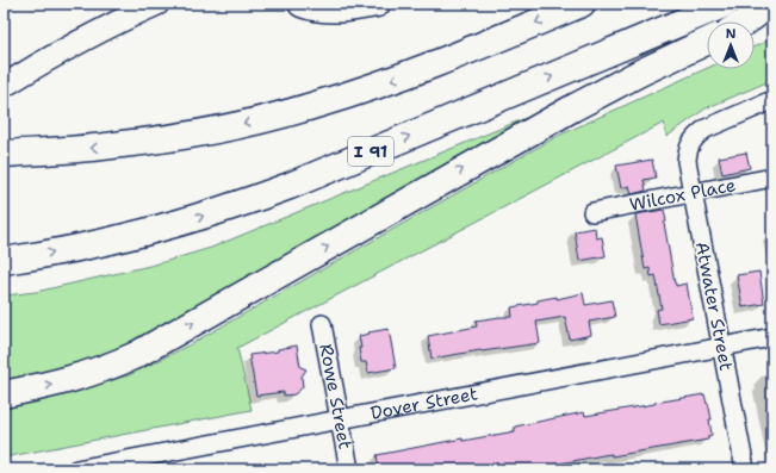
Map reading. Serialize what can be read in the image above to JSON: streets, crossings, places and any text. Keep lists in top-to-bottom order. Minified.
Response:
{"streets":{"highway":["I 91"],"street":["Wilcox Place","Atwater Street","Rowe Street","Dover Street"]},"crossings":[["Wilcox Place","Atwater Street"],["Atwater Street","Dover Street"],["Rowe Street","Dover Street"]],"north":"top"}
